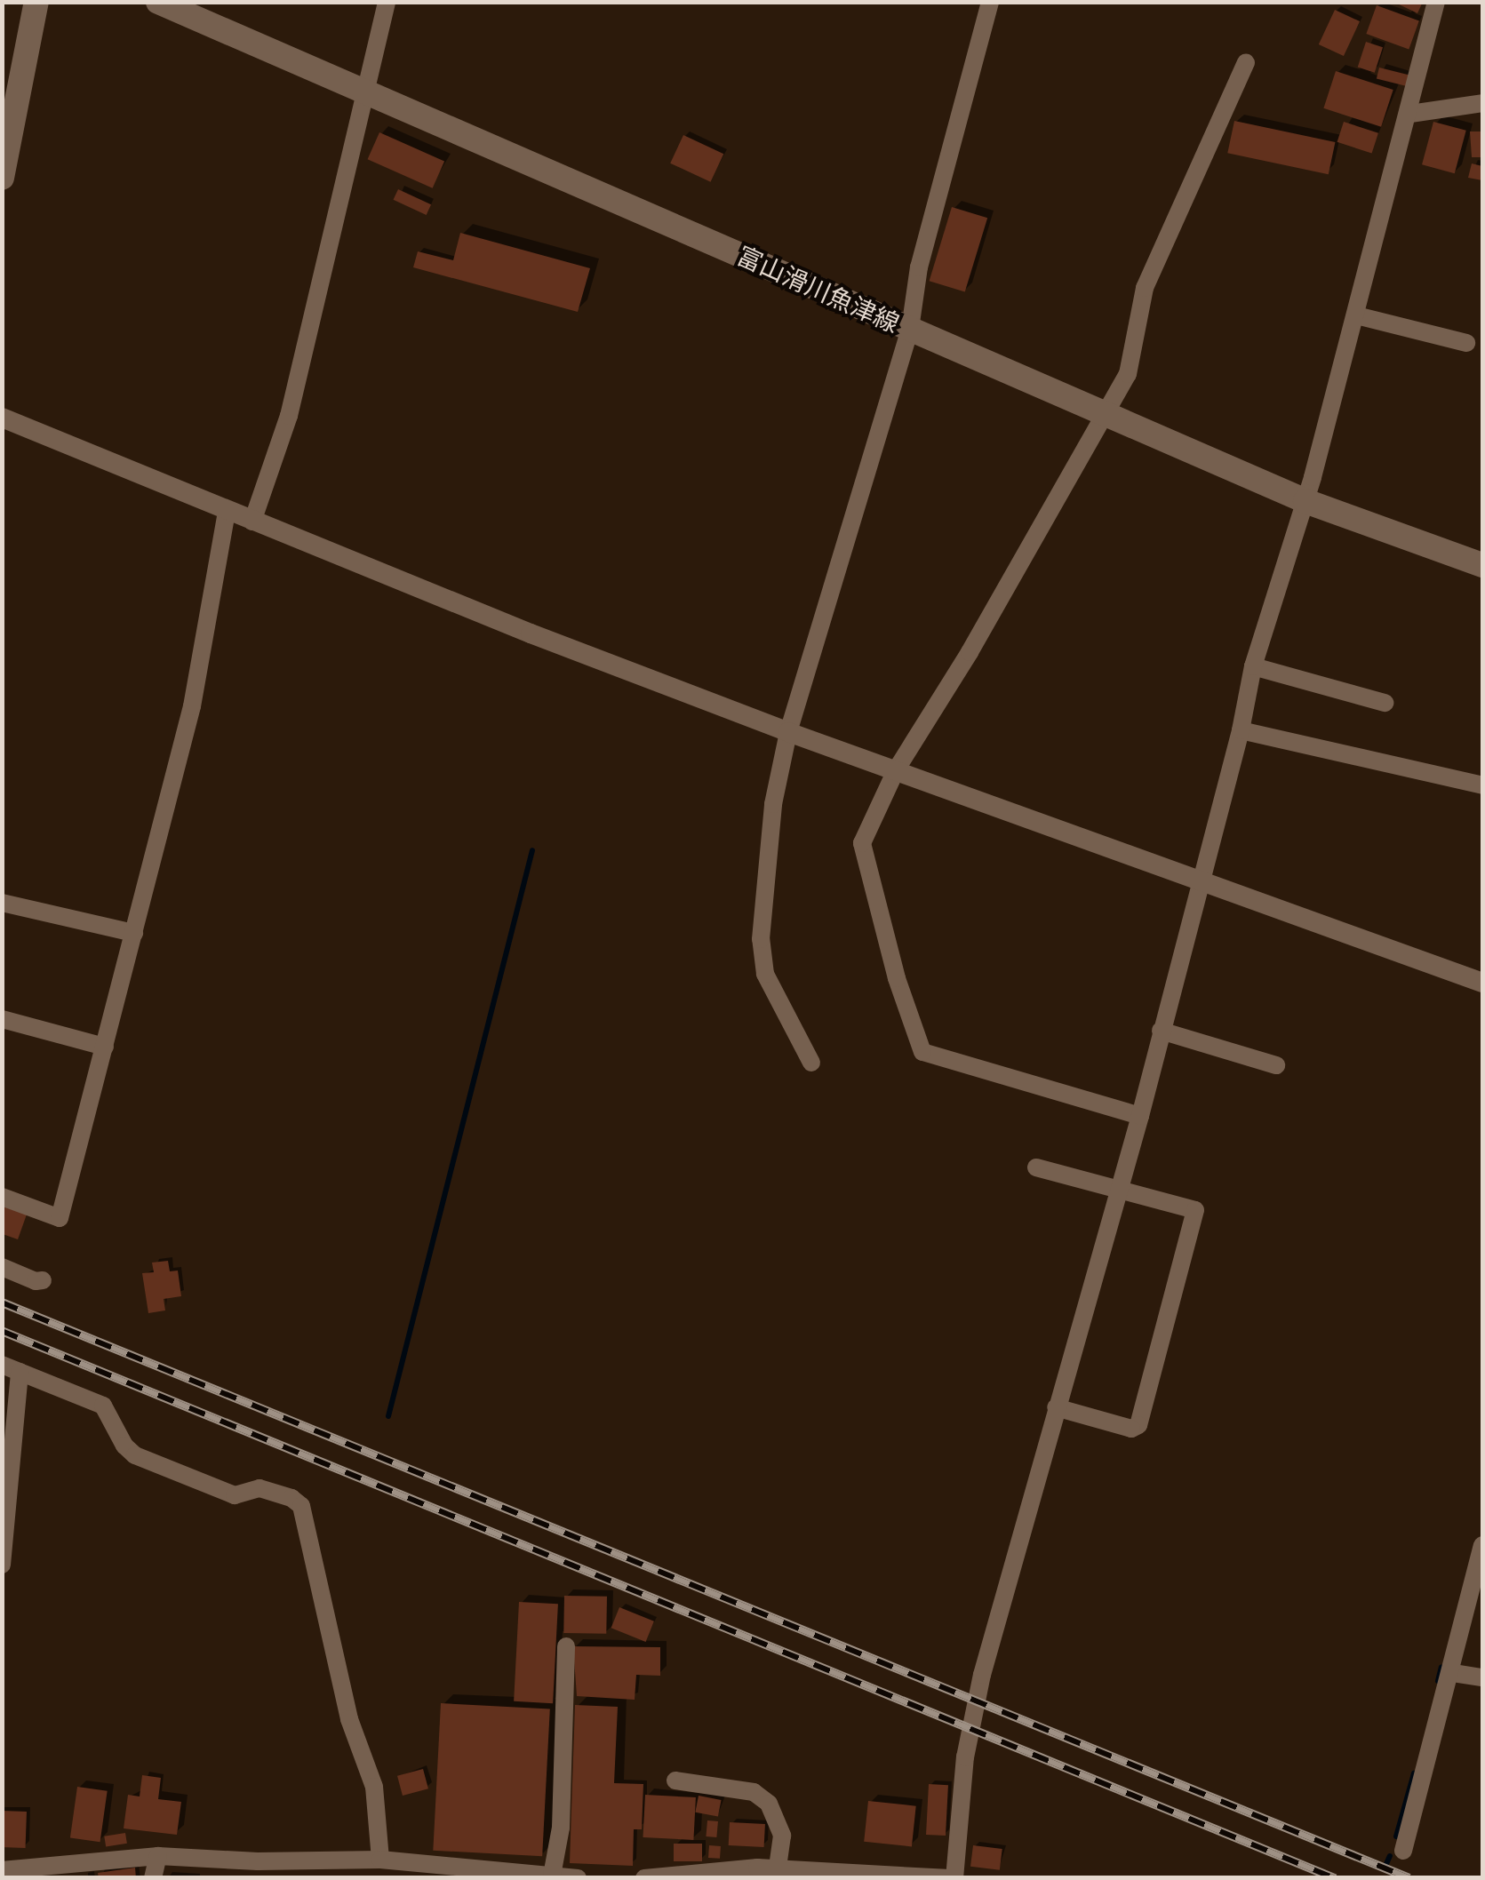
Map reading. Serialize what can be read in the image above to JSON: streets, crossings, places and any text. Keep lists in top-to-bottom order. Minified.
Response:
{"streets":{"main road":["富山滑川魚津線"]}}
